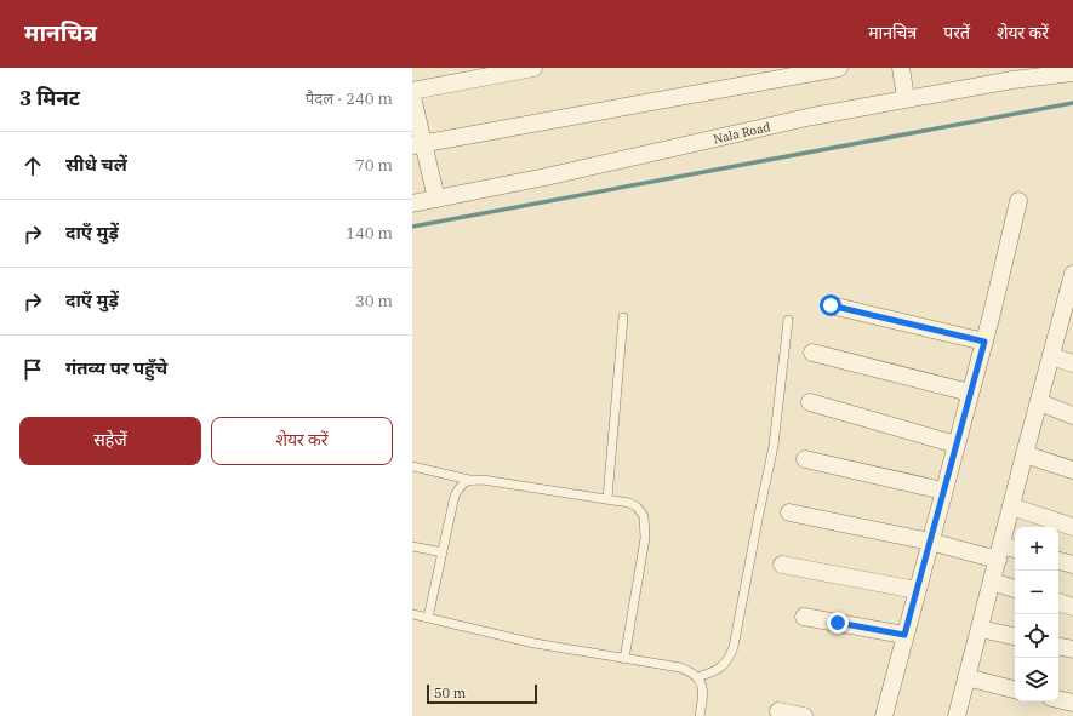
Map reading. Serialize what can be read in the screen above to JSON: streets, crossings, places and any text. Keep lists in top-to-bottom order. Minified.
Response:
{"streets":{"street":["Nala Road"]},"scale_bar":"50 m","page":{"header":"मानचित्र","nav":["मानचित्र","परतें","शेयर करें"],"heading":["3 मिनट","पैदल · 240 m"],"list":[["सीधे चलें","70 m"],["दाएँ मुड़ें","140 m"],["दाएँ मुड़ें","30 m"],"गंतव्य पर पहुँचे"],"buttons":["सहेजें","शेयर करें"],"map_buttons":["+","−"],"scale":"50 m"}}
